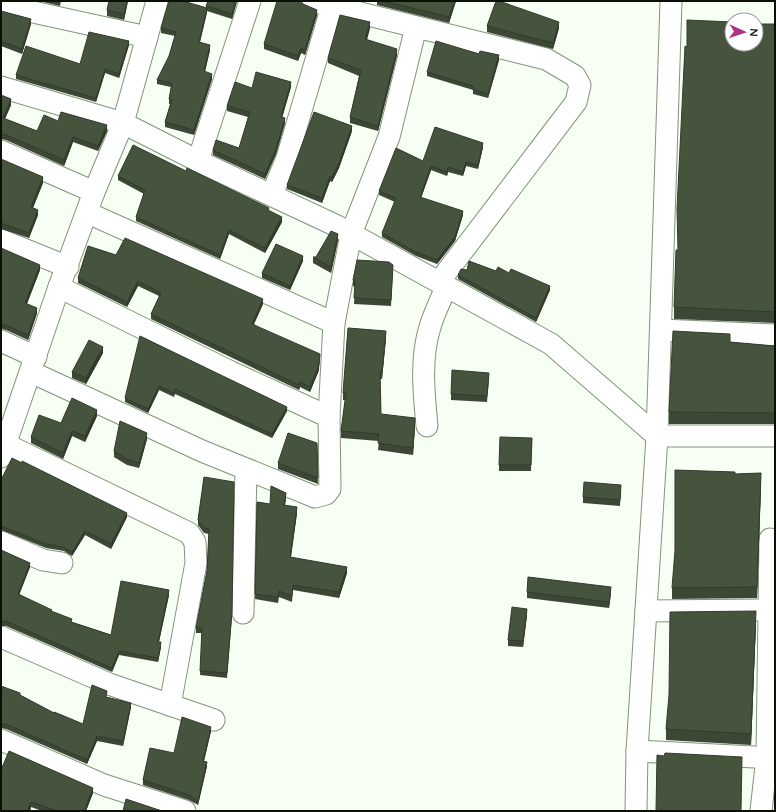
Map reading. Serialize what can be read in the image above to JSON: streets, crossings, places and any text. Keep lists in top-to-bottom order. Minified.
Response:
{"north":"right"}
